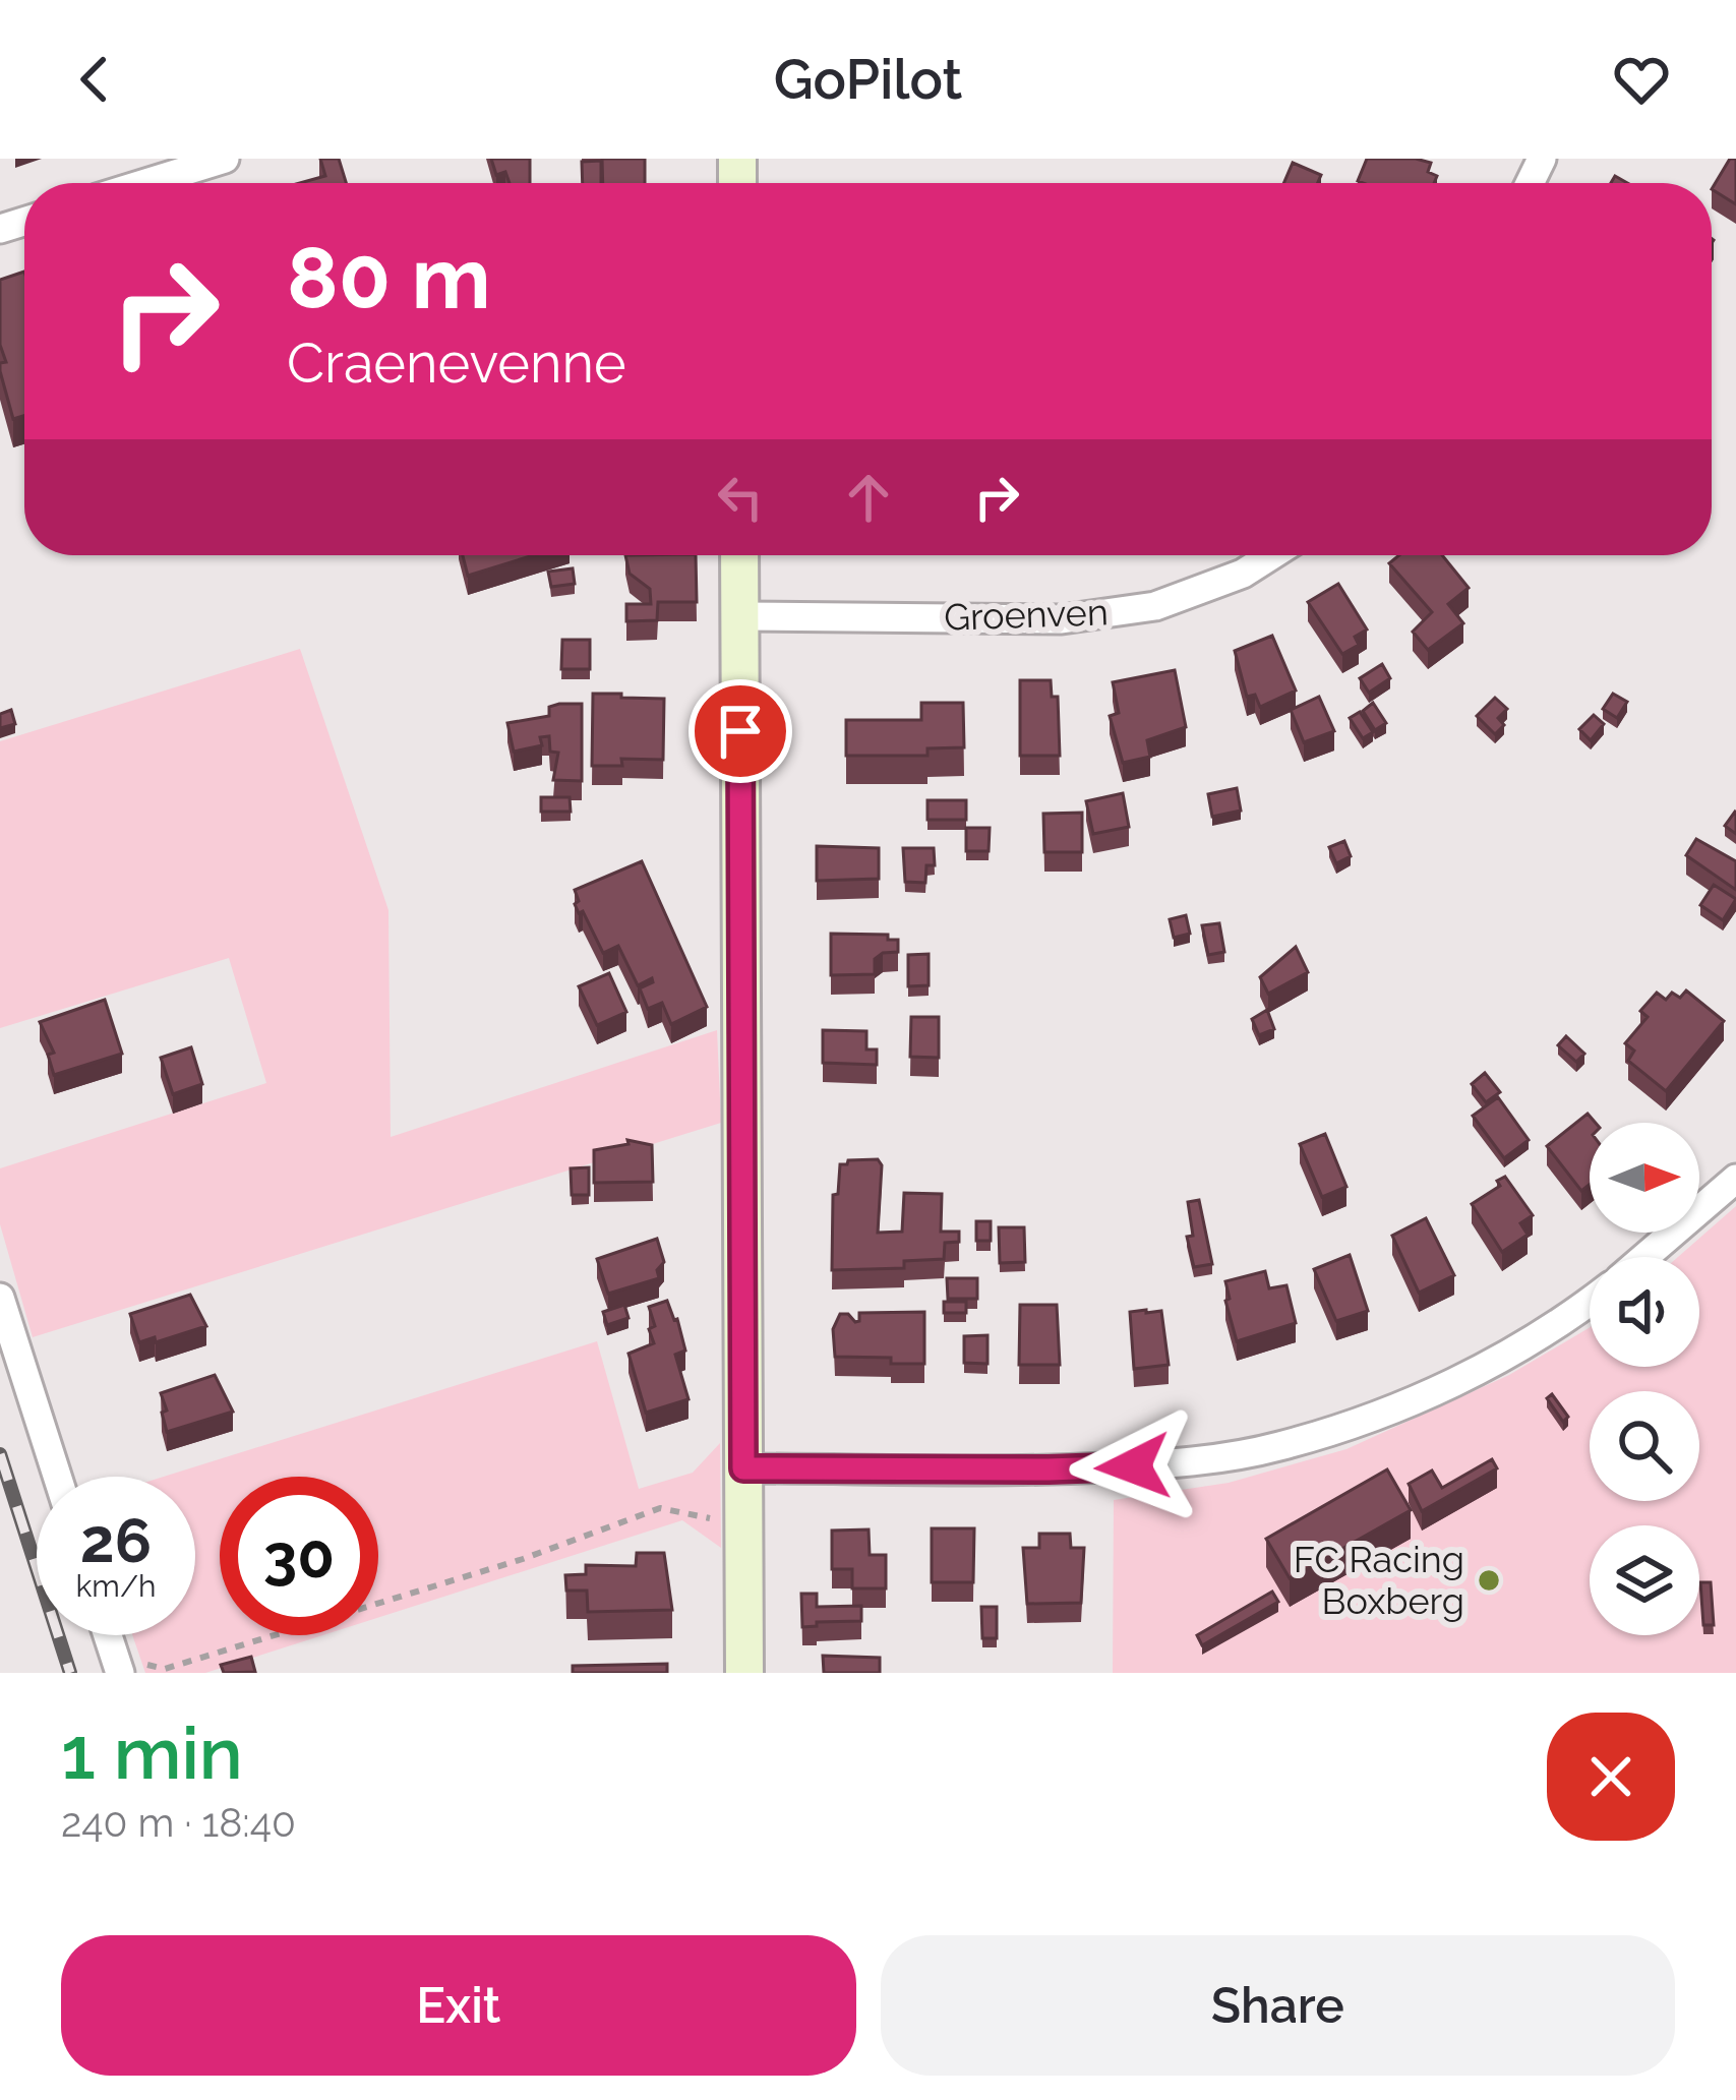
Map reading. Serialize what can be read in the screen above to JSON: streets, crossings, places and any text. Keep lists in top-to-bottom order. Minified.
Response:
{"streets":{"street":["Groenven"]},"places":["FC Racing Boxberg"],"north":"right","page":{"header":"GoPilot","turn":["80 m","Craenevenne"],"speed":"26 km/h","limit":"30","heading":["1 min","240 m · 18:40"],"buttons":["Exit","Share"]}}
